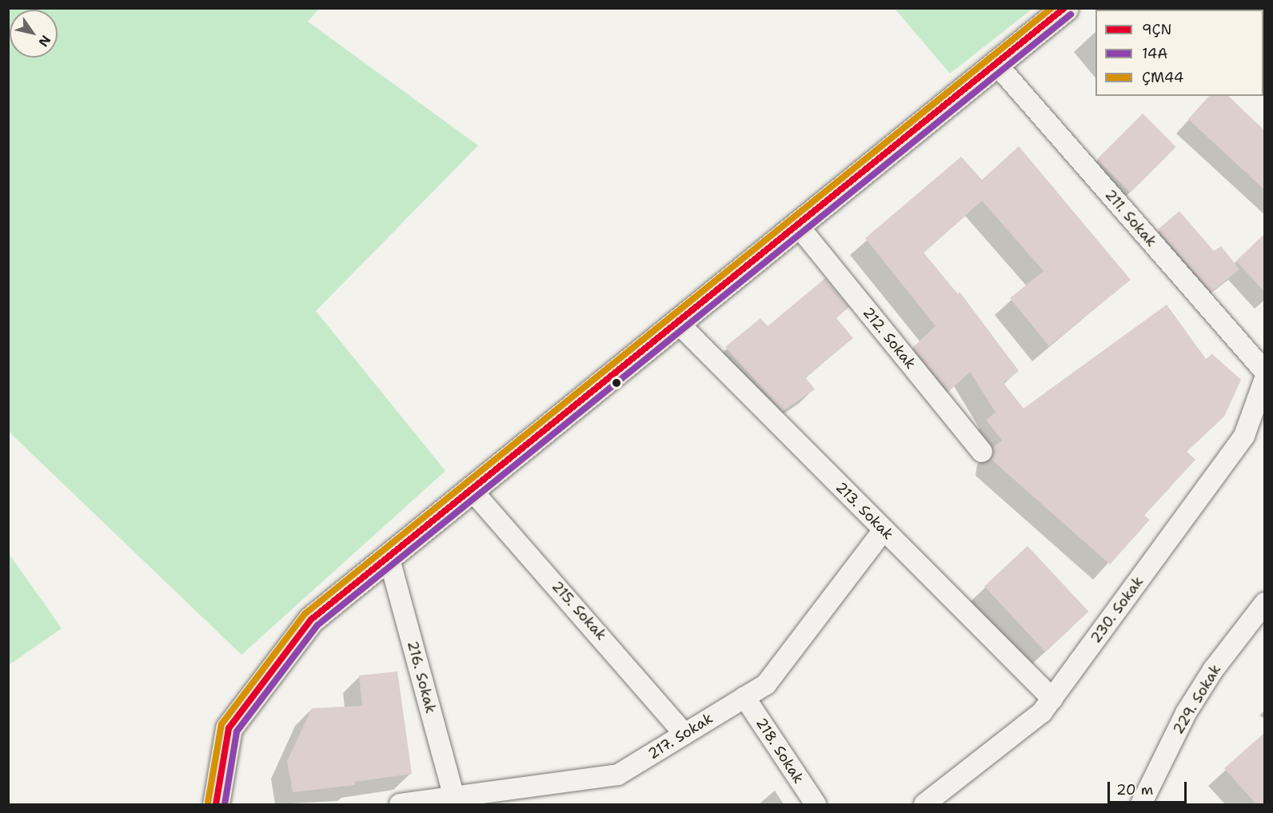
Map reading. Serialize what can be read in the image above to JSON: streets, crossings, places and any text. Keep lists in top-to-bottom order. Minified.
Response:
{"streets":{"street":["211. Sokak","212. Sokak","213. Sokak","230. Sokak","215. Sokak","216. Sokak","229. Sokak","217. Sokak","218. Sokak"]},"crossings":[["213. Sokak","230. Sokak"],["213. Sokak","217. Sokak"],["215. Sokak","217. Sokak"],["216. Sokak","217. Sokak"],["217. Sokak","218. Sokak"]],"lines":["transit line 9ÇN","transit line ÇM44","transit line 14A"],"legend":["9ÇN","14A","ÇM44"],"scale_bar":"20 m","north":"bottom right"}
